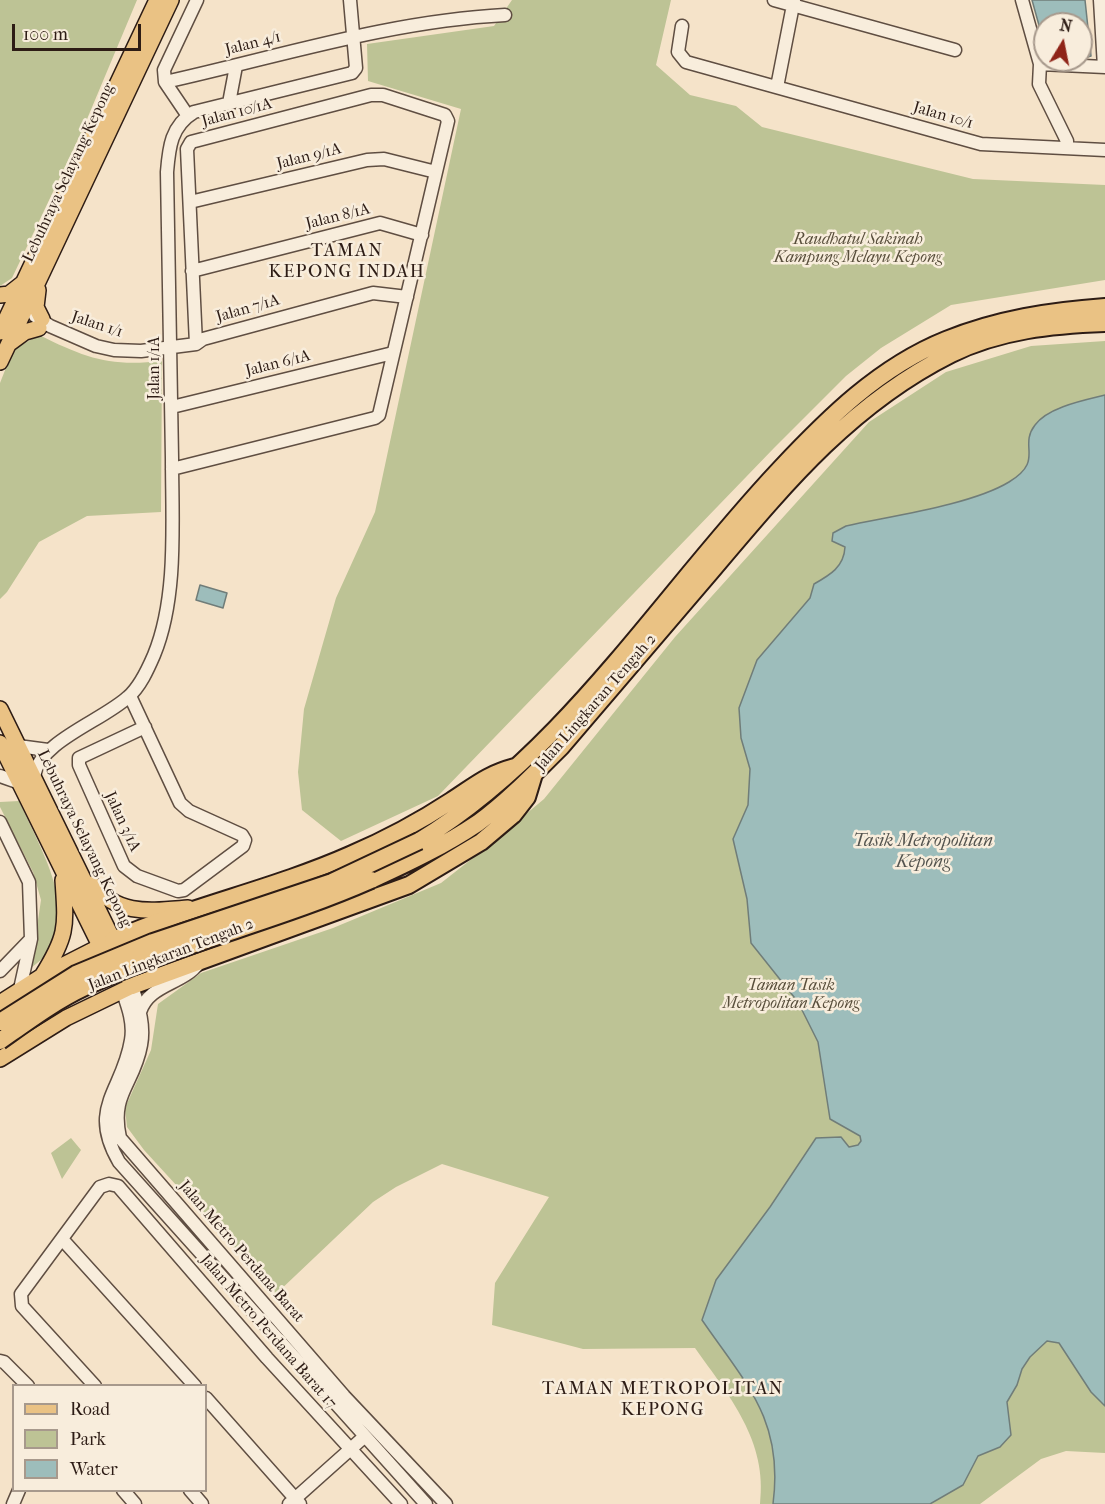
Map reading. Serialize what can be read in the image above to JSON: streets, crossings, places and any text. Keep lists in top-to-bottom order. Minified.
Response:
{"streets":{"highway":["Jalan Lingkaran Tengah 2"],"main road":["Lebuhraya Selayang Kepong"],"street":["Jalan 4/1","Jalan 10/1A","Jalan 10/1","Jalan 9/1A","Jalan 8/1A","Jalan 7/1A","Jalan 1/1","Jalan 6/1A","Jalan 1/1A","Jalan 3/1A","Jalan Metro Perdana Barat","Jalan Metro Perdana Barat 17"]},"crossings":[["Jalan 10/1A","Jalan 9/1A"],["Jalan 10/1A","Jalan 8/1A"],["Jalan 10/1A","Jalan 7/1A"],["Lebuhraya Selayang Kepong","Jalan 1/1"],["Jalan 7/1A","Jalan 1/1"],["Jalan 7/1A","Jalan 1/1A"],["Jalan 1/1","Jalan 1/1A"],["Jalan 6/1A","Jalan 1/1A"]],"districts":["TAMAN KEPONG INDAH","TAMAN METROPOLITAN KEPONG"],"water":["Tasik Metropolitan Kepong"],"parks":["Raudhatul Sakinah Kampung Melayu Kepong","Taman Tasik Metropolitan Kepong"],"legend":["Road","Park","Water"],"scale_bar":"100 m","north":"top"}
